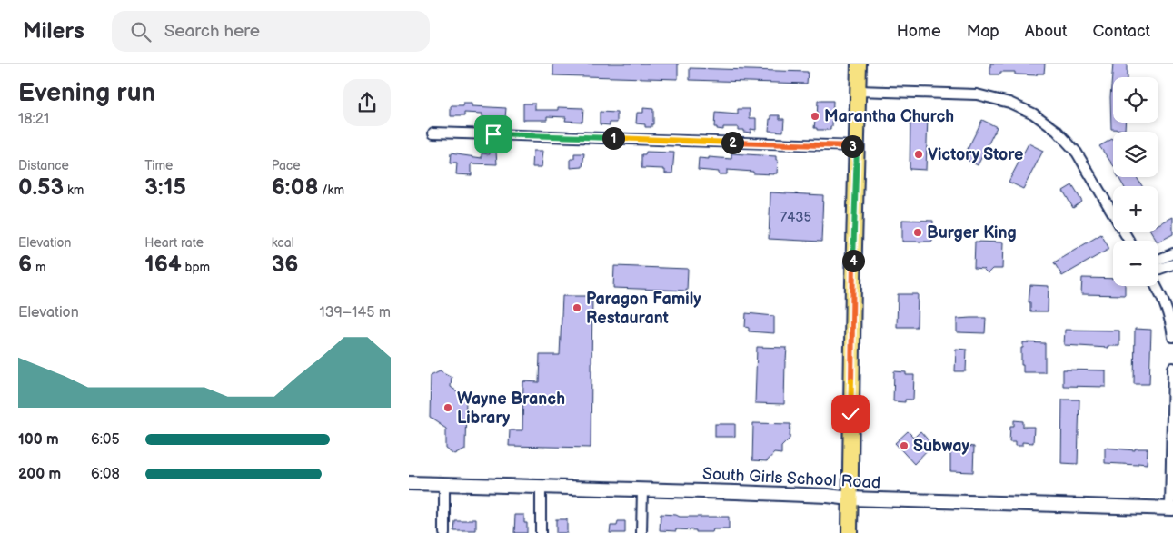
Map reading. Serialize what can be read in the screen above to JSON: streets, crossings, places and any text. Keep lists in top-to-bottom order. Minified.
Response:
{"streets":{"main road":["South Girls School Road"]},"places":["Marantha Church","Victory Store","Burger King","Paragon Family Restaurant","Wayne Branch Library","Subway"],"house_numbers":["7435"],"page":{"header":"Milers","search":"Search here","nav":["Home","Map","About","Contact"],"heading":["Evening run","18:21"],"map_buttons":["+","−"],"pins":["1","2","3","4"],"stats":[["Distance","0.53 km"],["Time","3:15"],["Pace","6:08 /km"],["Elevation","6 m"],["Heart rate","164 bpm"],["kcal","36"]],"chart":["Elevation","139–145 m"],"list":[{"name":"100 m","note":"6:05"},{"name":"200 m","note":"6:08"}]}}
